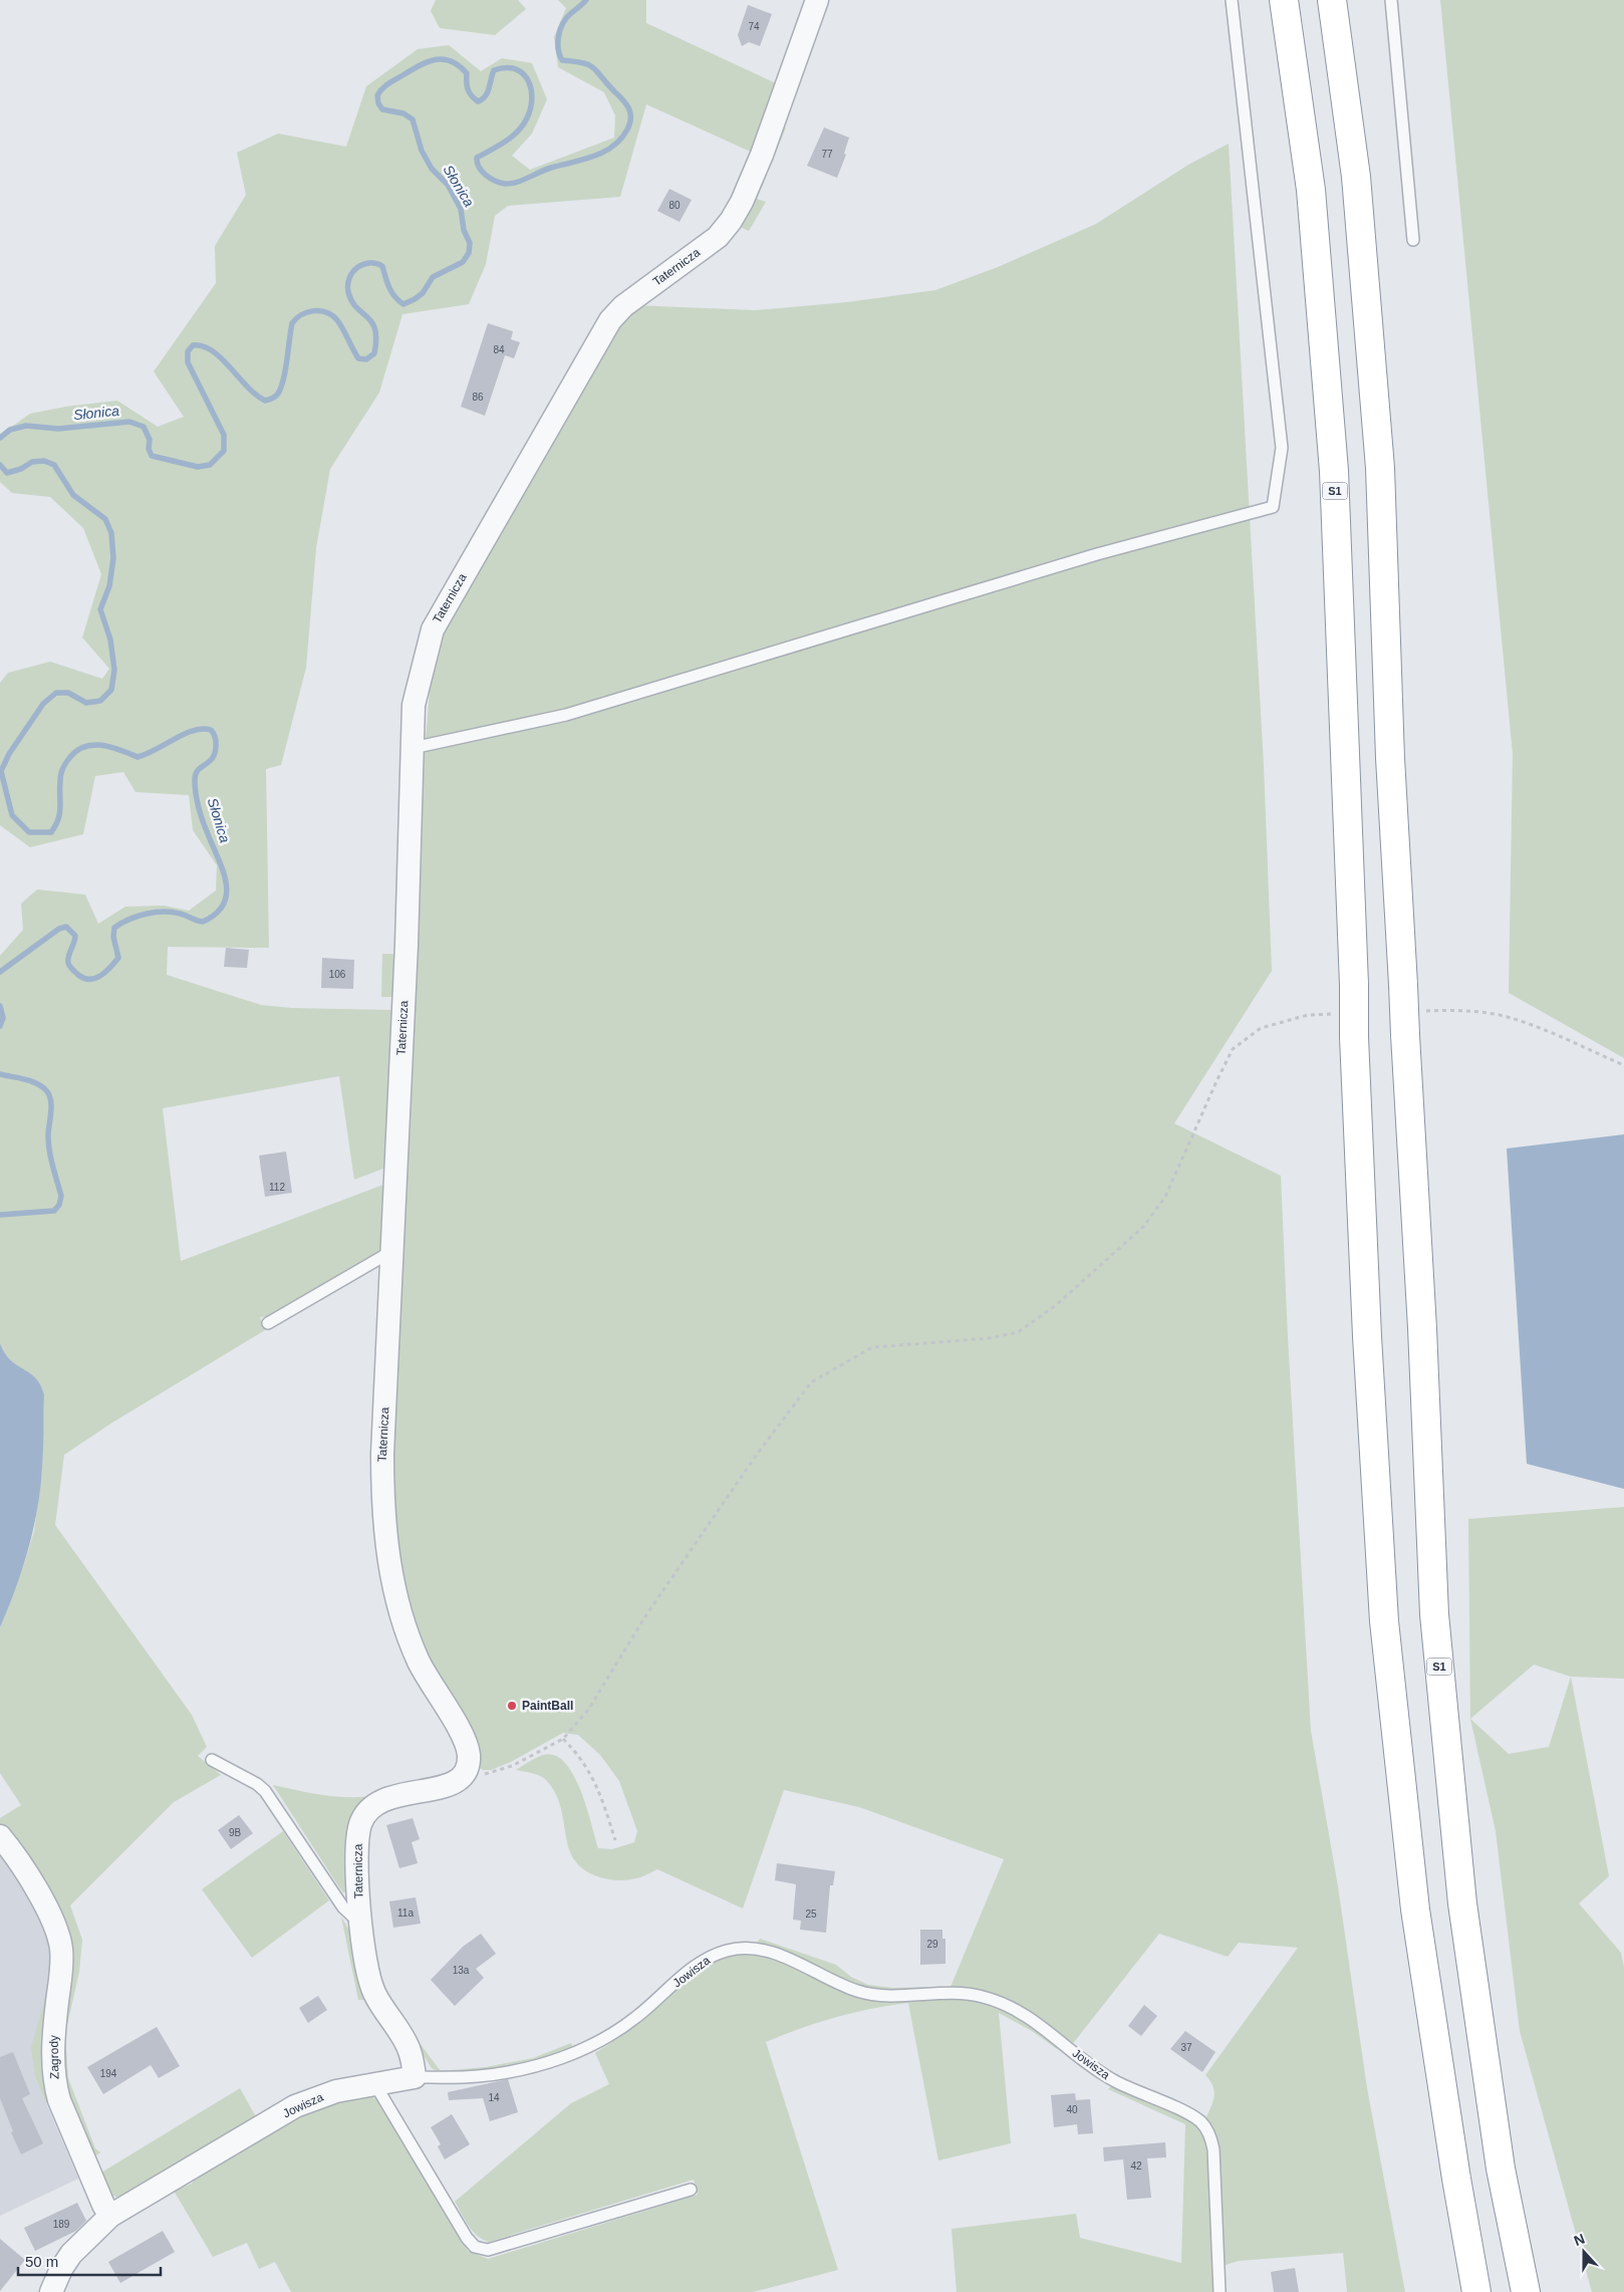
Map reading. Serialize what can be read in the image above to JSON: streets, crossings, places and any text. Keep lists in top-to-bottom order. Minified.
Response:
{"streets":{"highway":["S1"],"street":["Taternicza","Jowisza","Zagrody"]},"crossings":[["Taternicza","Jowisza"],["Jowisza","Zagrody"]],"water":["Słonica"],"places":["PaintBall"],"house_numbers":["74","77","80","84","86","106","112","9B","11a","25","29","13a","37","194","14","40","42","189"],"scale_bar":"50 m","north":"top"}
